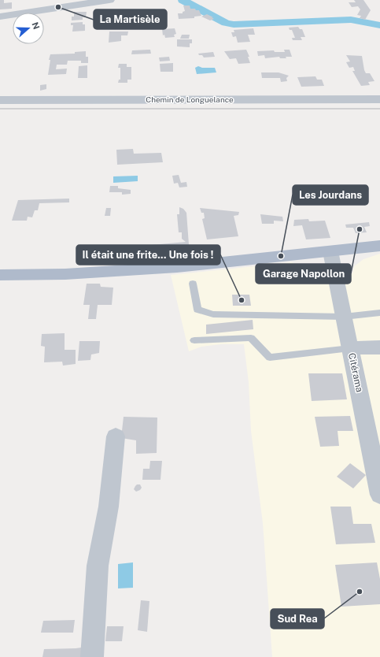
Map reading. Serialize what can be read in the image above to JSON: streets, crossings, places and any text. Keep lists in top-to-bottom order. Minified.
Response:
{"streets":{"street":["Chemin de Longuelance","Citérama"]},"places":["La Martisèle","Garage Napollon","Les Jourdans","Il était une frite... Une fois !","Sud Rea"],"north":"right"}
